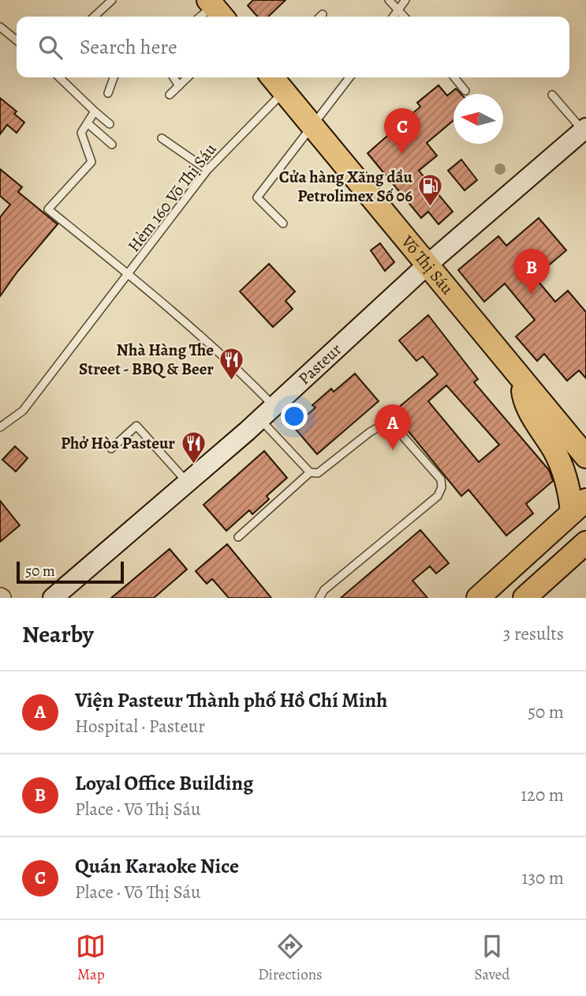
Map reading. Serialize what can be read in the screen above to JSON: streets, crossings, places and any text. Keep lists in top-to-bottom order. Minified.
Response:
{"streets":{"main road":["Võ Thị Sáu","Pasteur"],"lane":["Hẻm 160 Võ Thị Sáu"]},"crossings":[["Hẻm 160 Võ Thị Sáu","Võ Thị Sáu"],["Võ Thị Sáu","Pasteur"]],"places":{"fuel station":["Cửa hàng Xăng dầu Petrolimex Số 06"],"restaurant":["Nhà Hàng The Street - BBQ & Beer","Phở Hòa Pasteur"]},"scale_bar":"50 m","north":"left","page":{"search":"Search here","pins":["C","B","A"],"scale":"50 m","heading":["Nearby","3 results"],"list":[{"mark":"A","name":"Viện Pasteur Thành phố Hồ Chí Minh","note":"Hospital · Pasteur","value":"50 m"},{"mark":"B","name":"Loyal Office Building","note":"Place · Võ Thị Sáu","value":"120 m"},{"mark":"C","name":"Quán Karaoke Nice","note":"Place · Võ Thị Sáu","value":"130 m"}],"nav":["Map","Directions","Saved"]}}
